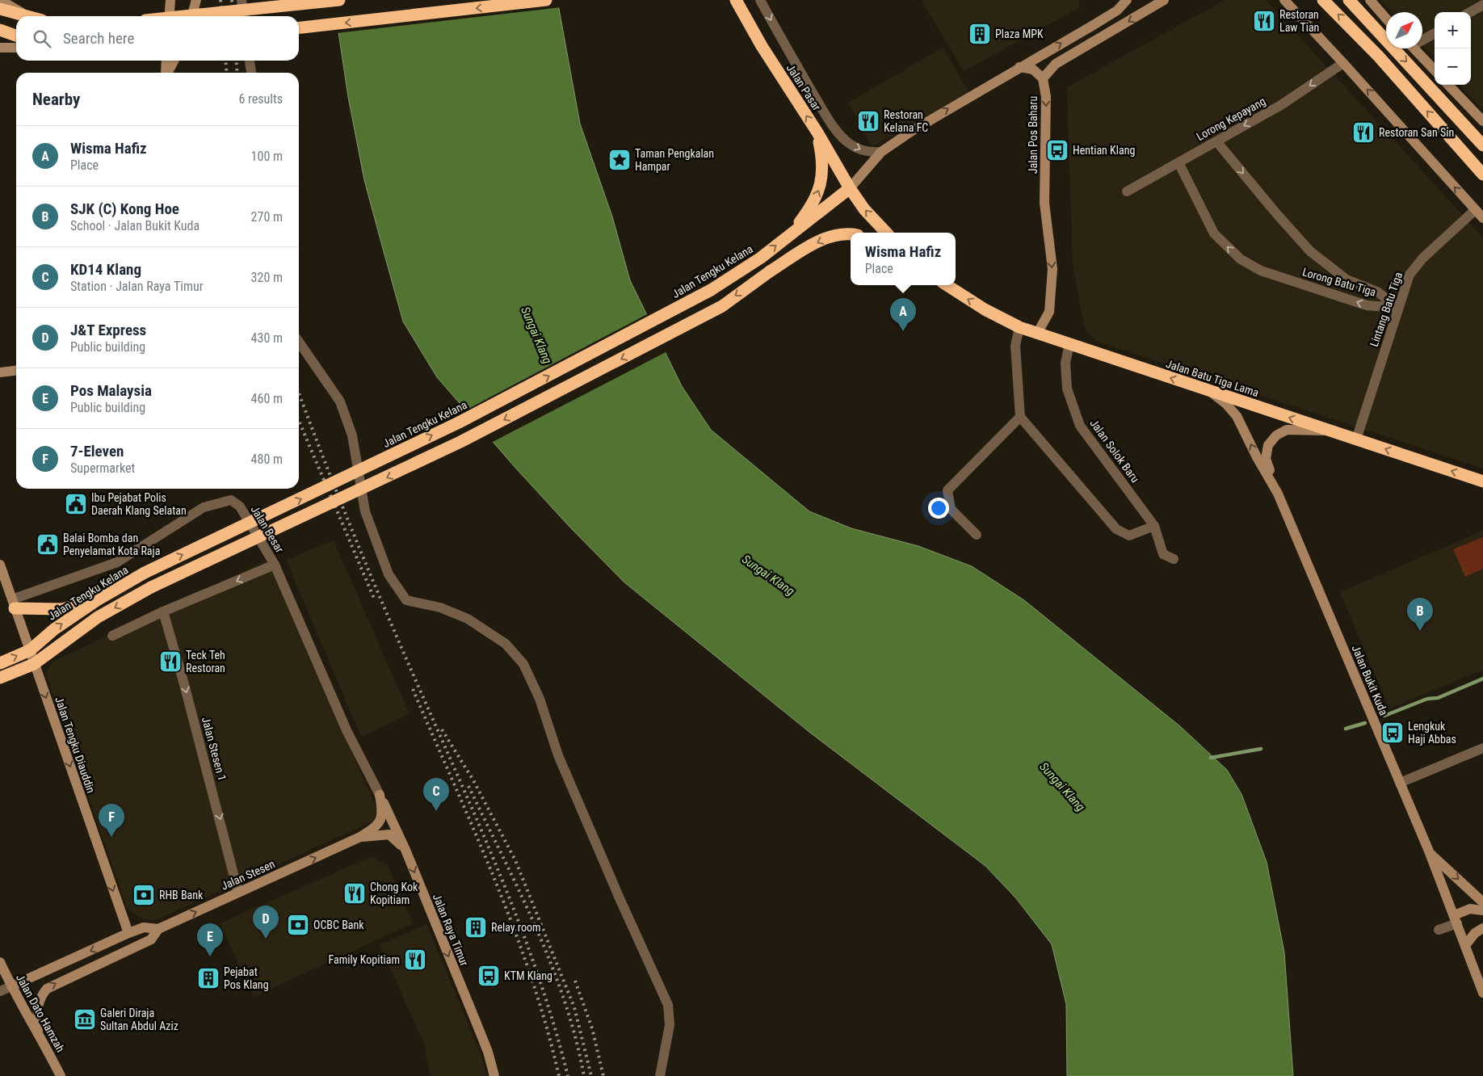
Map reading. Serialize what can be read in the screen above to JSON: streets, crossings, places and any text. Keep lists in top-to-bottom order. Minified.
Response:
{"streets":{"highway":["Jalan Pasar","Jalan Tengku Kelana","Jalan Batu Tiga Lama"],"main road":["Jalan Pos Baharu","Jalan Bukit Kuda","Jalan Tengku Diauddin","Jalan Stesen","Jalan Raya Timur","Jalan Dato Hamzah"],"street":["Lorong Kepayang","Lorong Batu Tiga","Lintang Batu Tiga","Jalan Solok Baru","Jalan Besar","Jalan Stesen 1"]},"crossings":[["Jalan Pasar","Jalan Tengku Kelana"],["Lorong Kepayang","Lorong Batu Tiga"],["Jalan Pos Baharu","Jalan Batu Tiga Lama"],["Jalan Tengku Kelana","Jalan Tengku Diauddin"],["Lorong Batu Tiga","Lintang Batu Tiga"],["Lintang Batu Tiga","Jalan Batu Tiga Lama"],["Jalan Batu Tiga Lama","Jalan Solok Baru"],["Jalan Batu Tiga Lama","Jalan Bukit Kuda"],["Jalan Besar","Jalan Tengku Diauddin"],["Jalan Besar","Jalan Stesen"],["Jalan Besar","Jalan Raya Timur"],["Jalan Tengku Diauddin","Jalan Stesen"],["Jalan Stesen 1","Jalan Stesen"],["Jalan Stesen","Jalan Raya Timur"],["Jalan Stesen","Jalan Dato Hamzah"]],"one_way":["Jalan Pasar","Lorong Kepayang","Jalan Pos Baharu","Jalan Batu Tiga Lama","Jalan Tengku Diauddin","Jalan Stesen 1","Jalan Raya Timur"],"water":["Sungai Klang"],"places":{"restaurant":["Restoran Law Tian","Restoran Kelana FC","Restoran San Sin","Teck Teh Restoran","Chong Kok Kopitiam","Family Kopitiam"],"building":["Plaza MPK","Relay room","Pejabat Pos Klang"],"bus stop":["Hentian Klang","Lengkuk Haji Abbas","KTM Klang"],"place":["Taman Pengkalan Hampar"],"public building":["Ibu Pejabat Polis Daerah Klang Selatan","Balai Bomba dan Penyelamat Kota Raja"],"bank":["RHB Bank","OCBC Bank"],"museum":["Galeri Diraja Sultan Abdul Aziz"]},"north":"top right","page":{"map_buttons":["+","−"],"search":"Search here","heading":["Nearby","6 results"],"list":[{"mark":"A","name":"Wisma Hafiz","note":"Place","value":"100 m"},{"mark":"B","name":"SJK (C) Kong Hoe","note":"School · Jalan Bukit Kuda","value":"270 m"},{"mark":"C","name":"KD14 Klang","note":"Station · Jalan Raya Timur","value":"320 m"},{"mark":"D","name":"J&T Express","note":"Public building","value":"430 m"},{"mark":"E","name":"Pos Malaysia","note":"Public building","value":"460 m"},{"mark":"F","name":"7-Eleven","note":"Supermarket","value":"480 m"}],"popup":["Wisma Hafiz","Place"],"pins":["A","B","C","F","D","E"]}}
